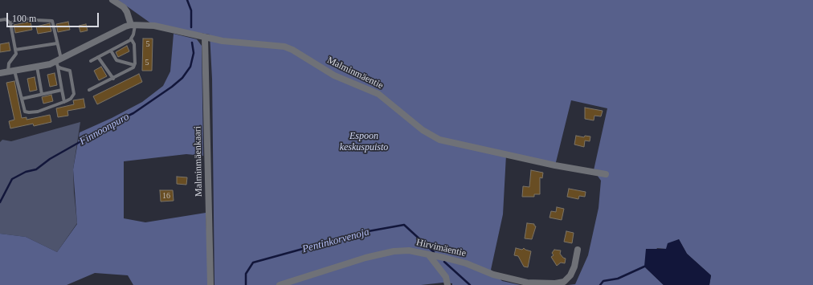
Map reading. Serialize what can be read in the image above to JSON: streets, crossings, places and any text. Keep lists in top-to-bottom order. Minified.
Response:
{"streets":{"street":["Malminmäentie","Malminmäenkaari","Hirvimäentie"]},"crossings":[["Malminmäentie","Malminmäenkaari"]],"water":["Finnoonpuro","Pentinkorvenoja"],"parks":["Espoon keskuspuisto"],"house_numbers":["5","5","16"],"scale_bar":"100 m"}
